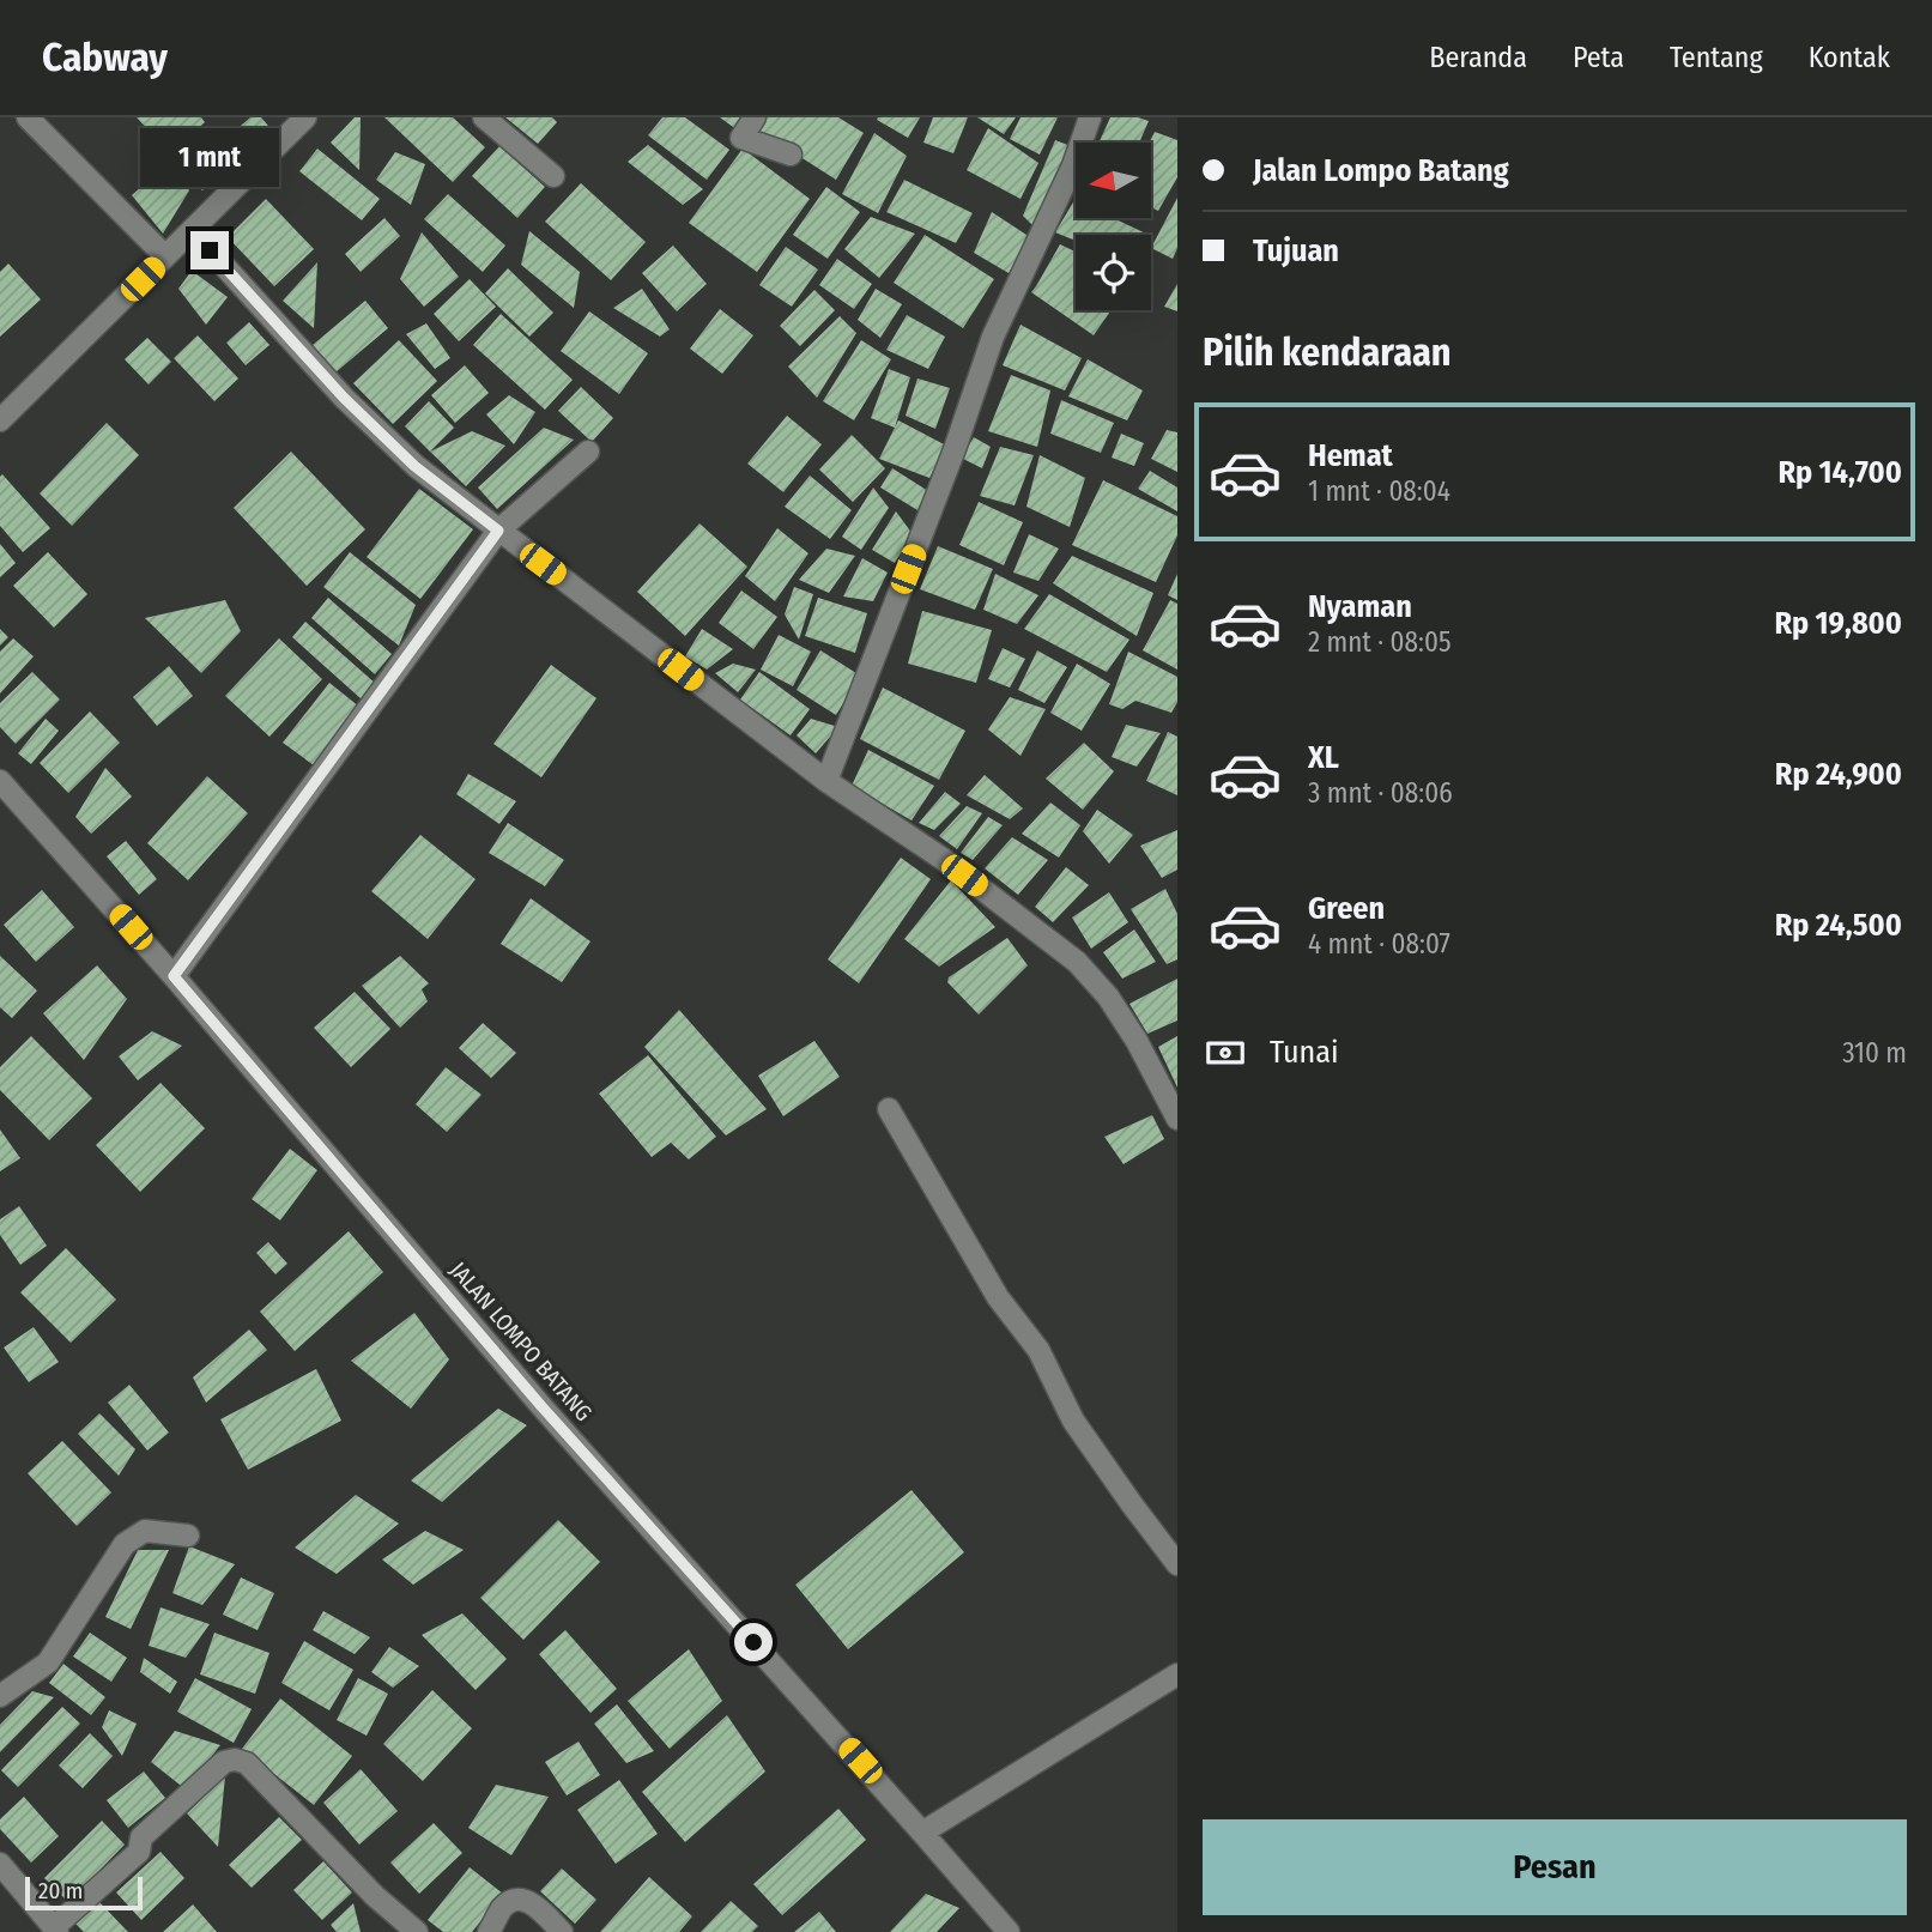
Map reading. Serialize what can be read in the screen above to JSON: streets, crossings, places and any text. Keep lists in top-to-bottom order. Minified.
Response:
{"streets":{"street":["JALAN LOMPO BATANG"]},"scale_bar":"20 m","north":"left","page":{"header":"Cabway","nav":["Beranda","Peta","Tentang","Kontak"],"banner":["Jalan Lompo Batang","Tujuan"],"bubble":"1 mnt","heading":"Pilih kendaraan","list":[{"name":"Hemat","note":"1 mnt · 08:04","value":"Rp 14,700"},{"name":"Nyaman","note":"2 mnt · 08:05","value":"Rp 19,800"},{"name":"XL","note":"3 mnt · 08:06","value":"Rp 24,900"},{"name":"Green","note":"4 mnt · 08:07","value":"Rp 24,500"}],"pay":["Tunai","310 m"],"buttons":"Pesan","scale":"20 m"}}
